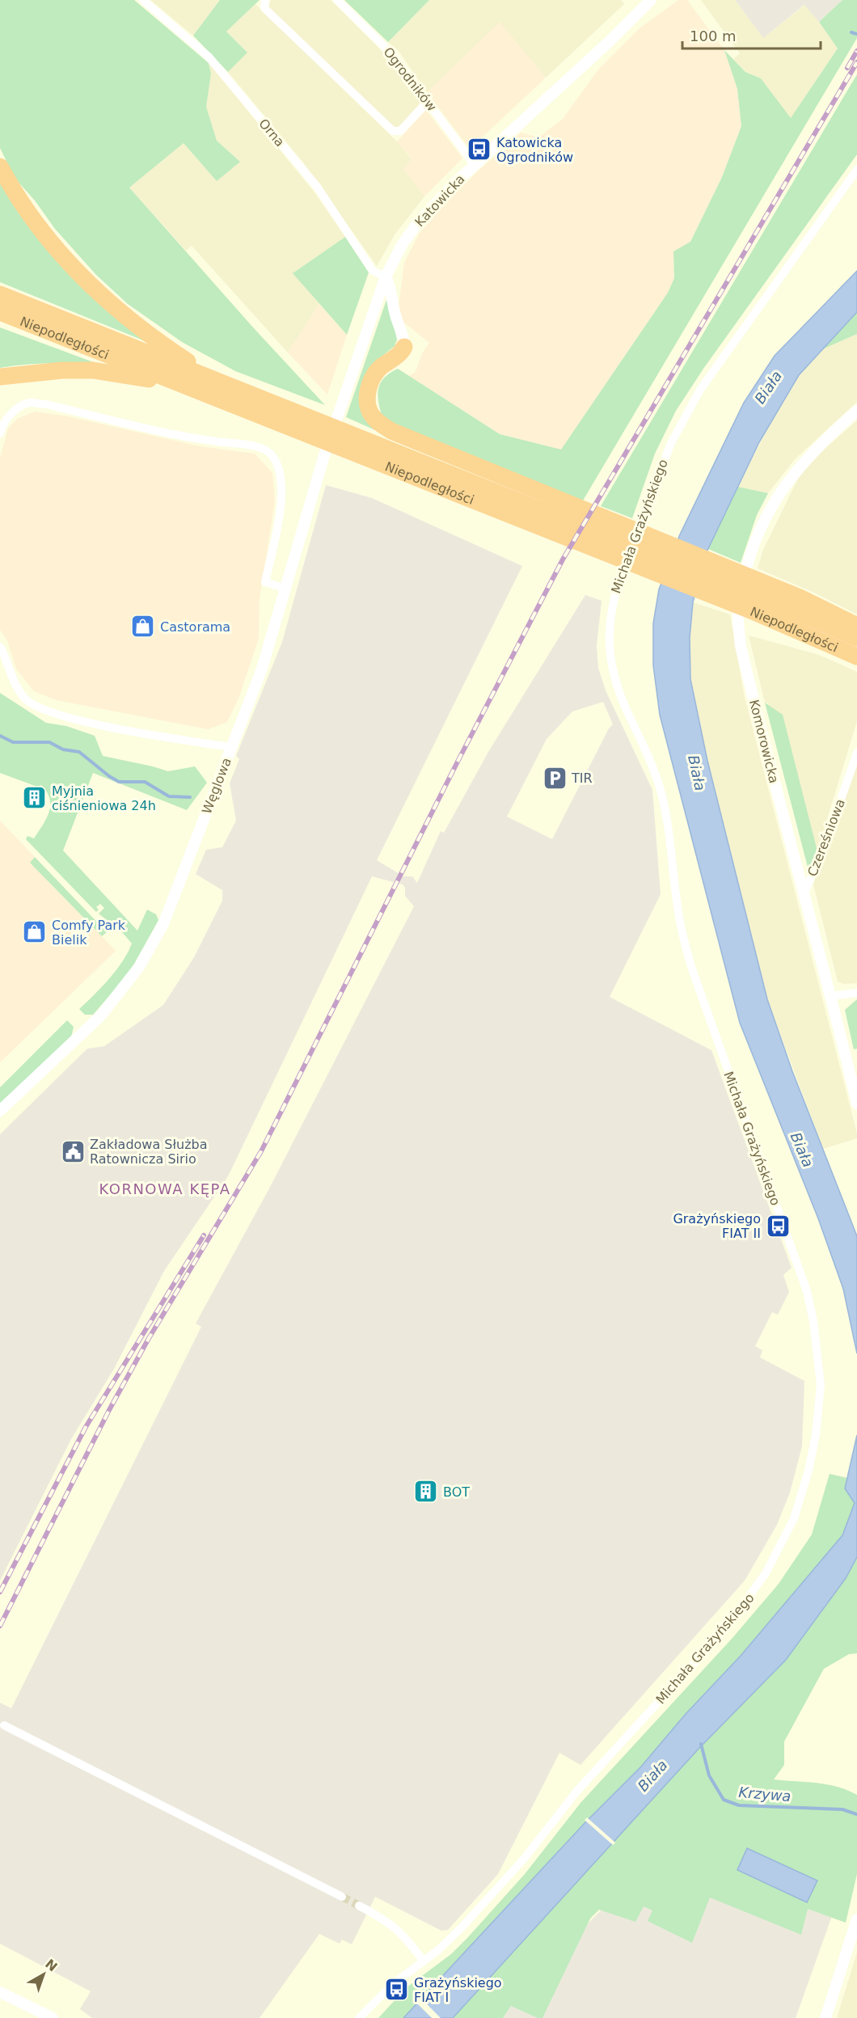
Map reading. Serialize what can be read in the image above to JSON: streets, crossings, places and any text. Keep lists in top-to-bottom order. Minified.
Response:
{"streets":{"highway":["Niepodległości"],"street":["Ogrodników","Orna","Katowicka","Michała Grażyńskiego","Komorowicka","Węglowa","Czereśniowa"]},"crossings":[["Ogrodników","Katowicka"],["Orna","Katowicka"],["Katowicka","Węglowa"],["Komorowicka","Czereśniowa"]],"districts":["KORNOWA KĘPA"],"water":["Biała","Krzywa"],"places":{"bus stop":["Katowicka Ogrodników","Grażyńskiego FIAT II","Grażyńskiego FIAT I"],"shop":["Castorama","Comfy Park Bielik"],"parking":["TIR"],"building":["Myjnia ciśnieniowa 24h","BOT"],"public building":["Zakładowa Służba Ratownicza Sirio"]},"scale_bar":"100 m","north":"top right"}
